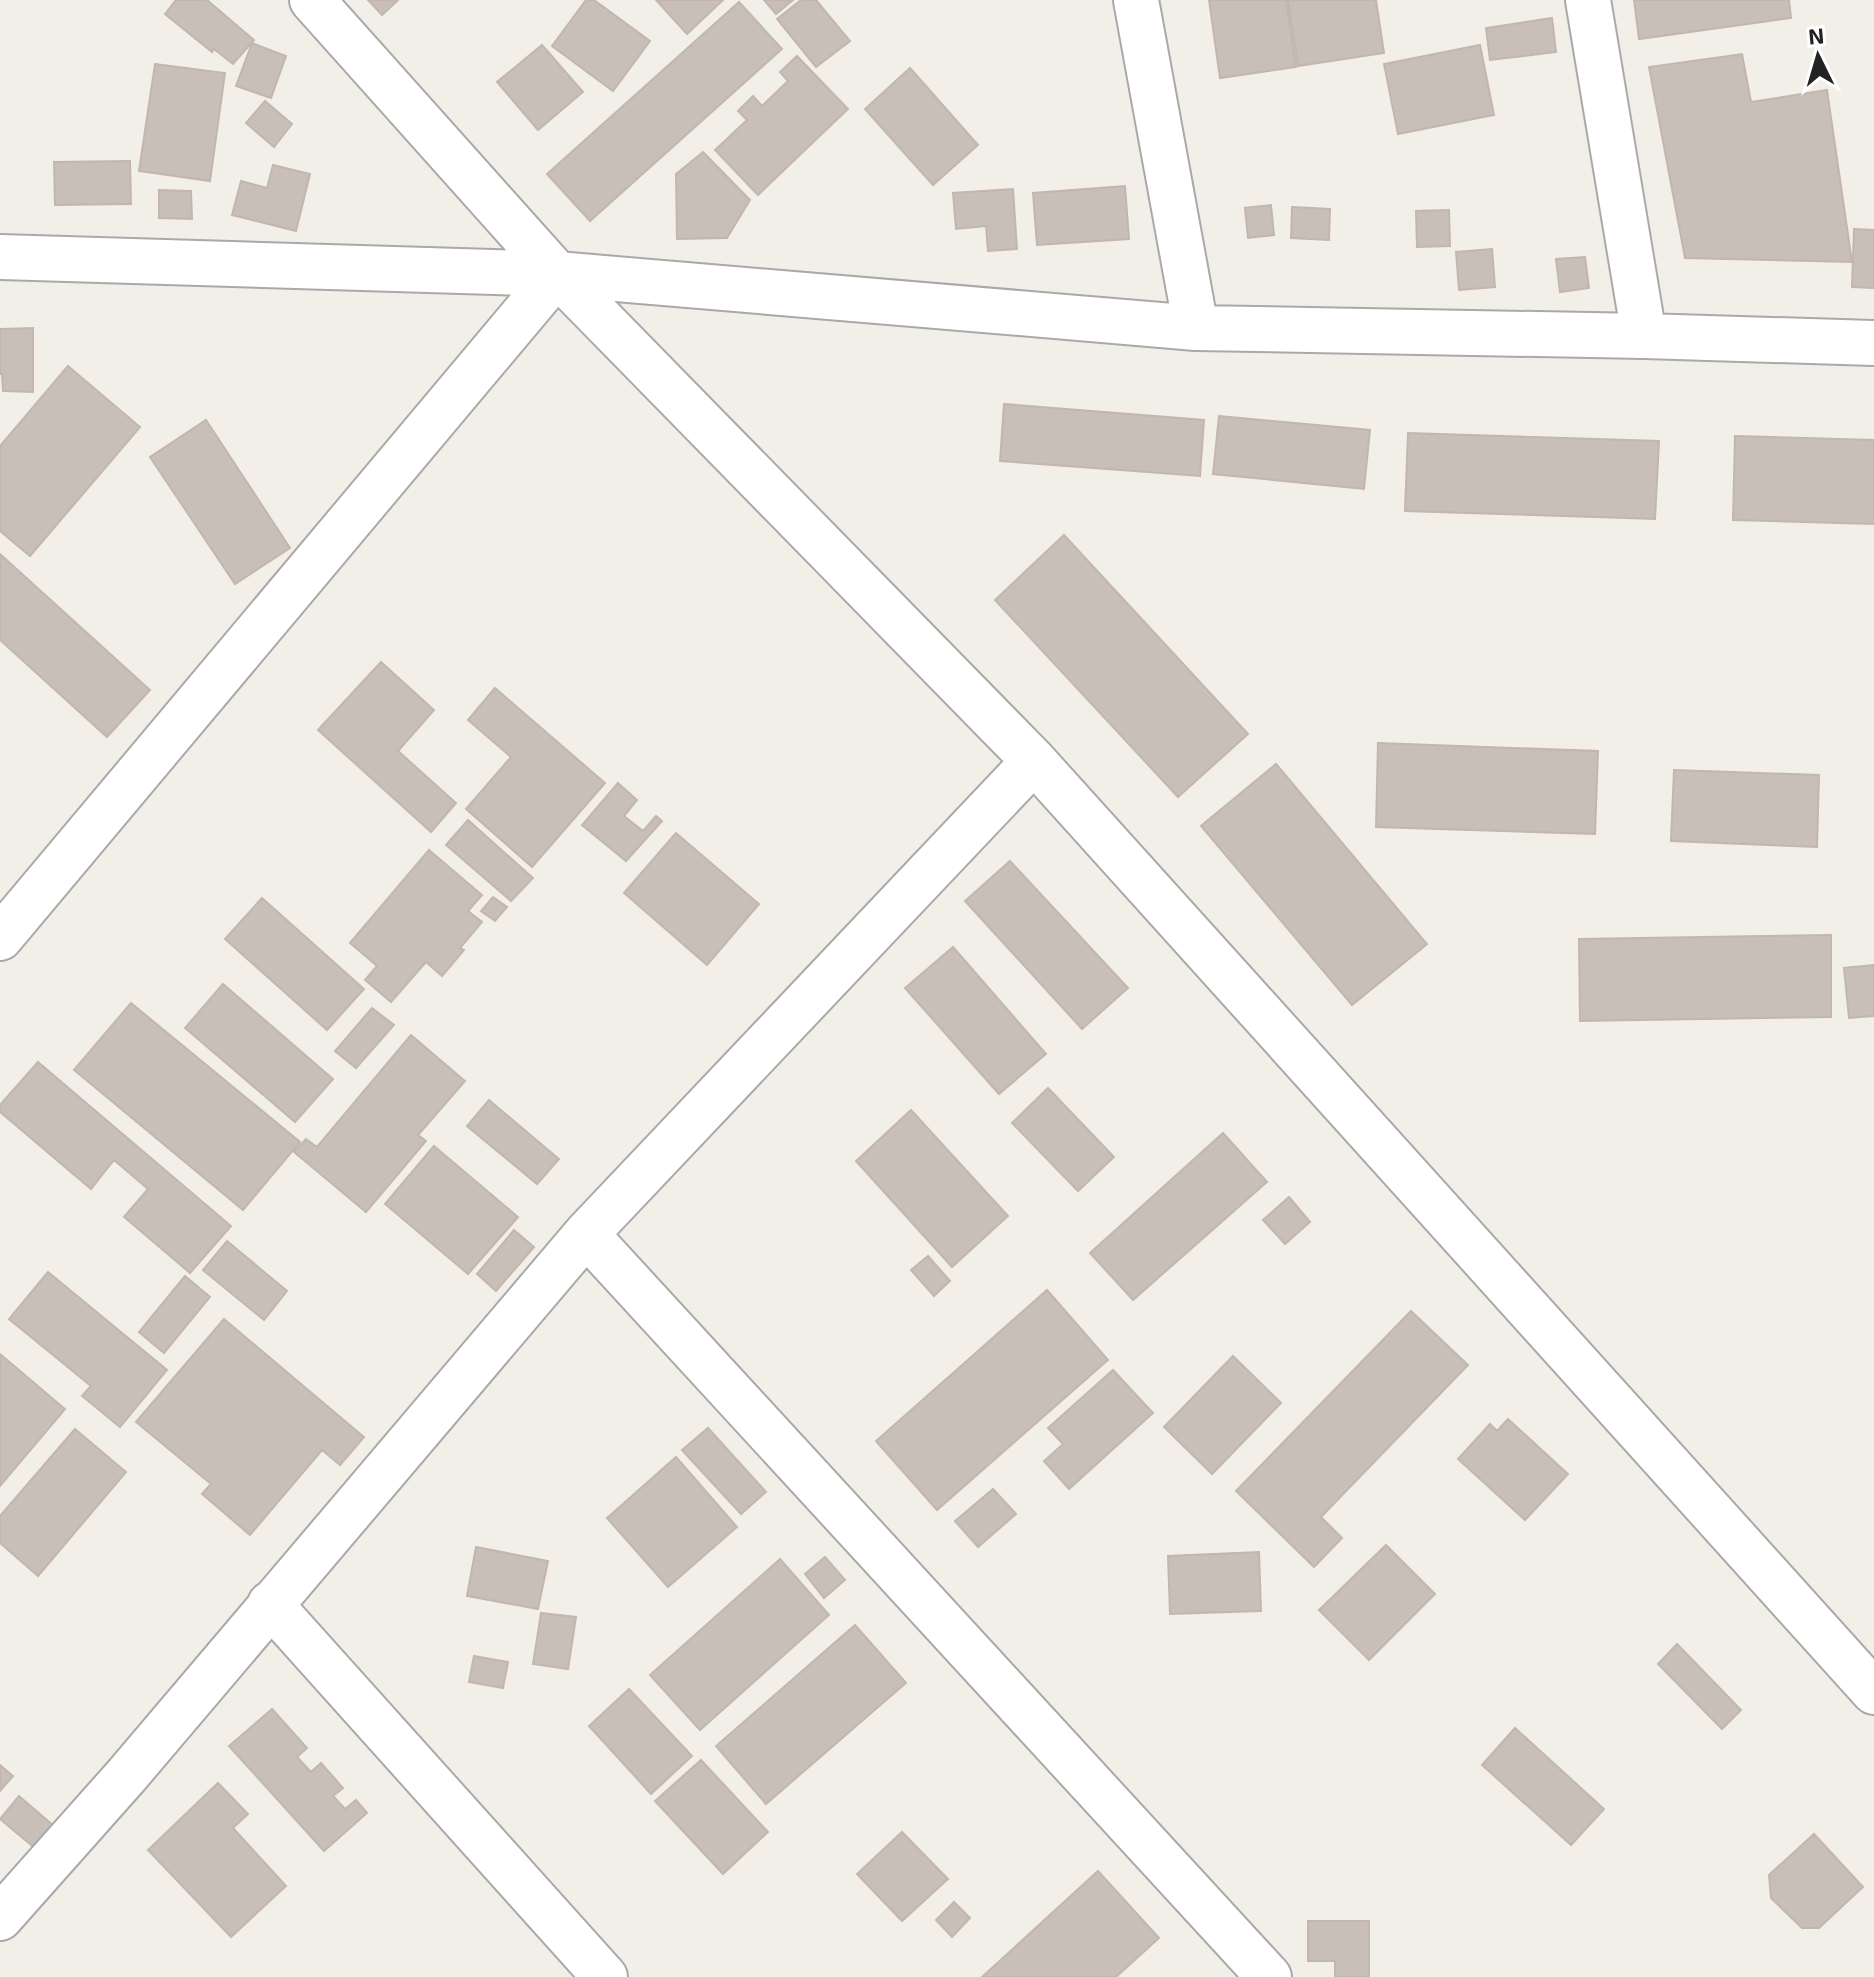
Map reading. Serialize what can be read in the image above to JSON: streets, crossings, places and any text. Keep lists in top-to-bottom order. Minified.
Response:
{"north":"top"}
